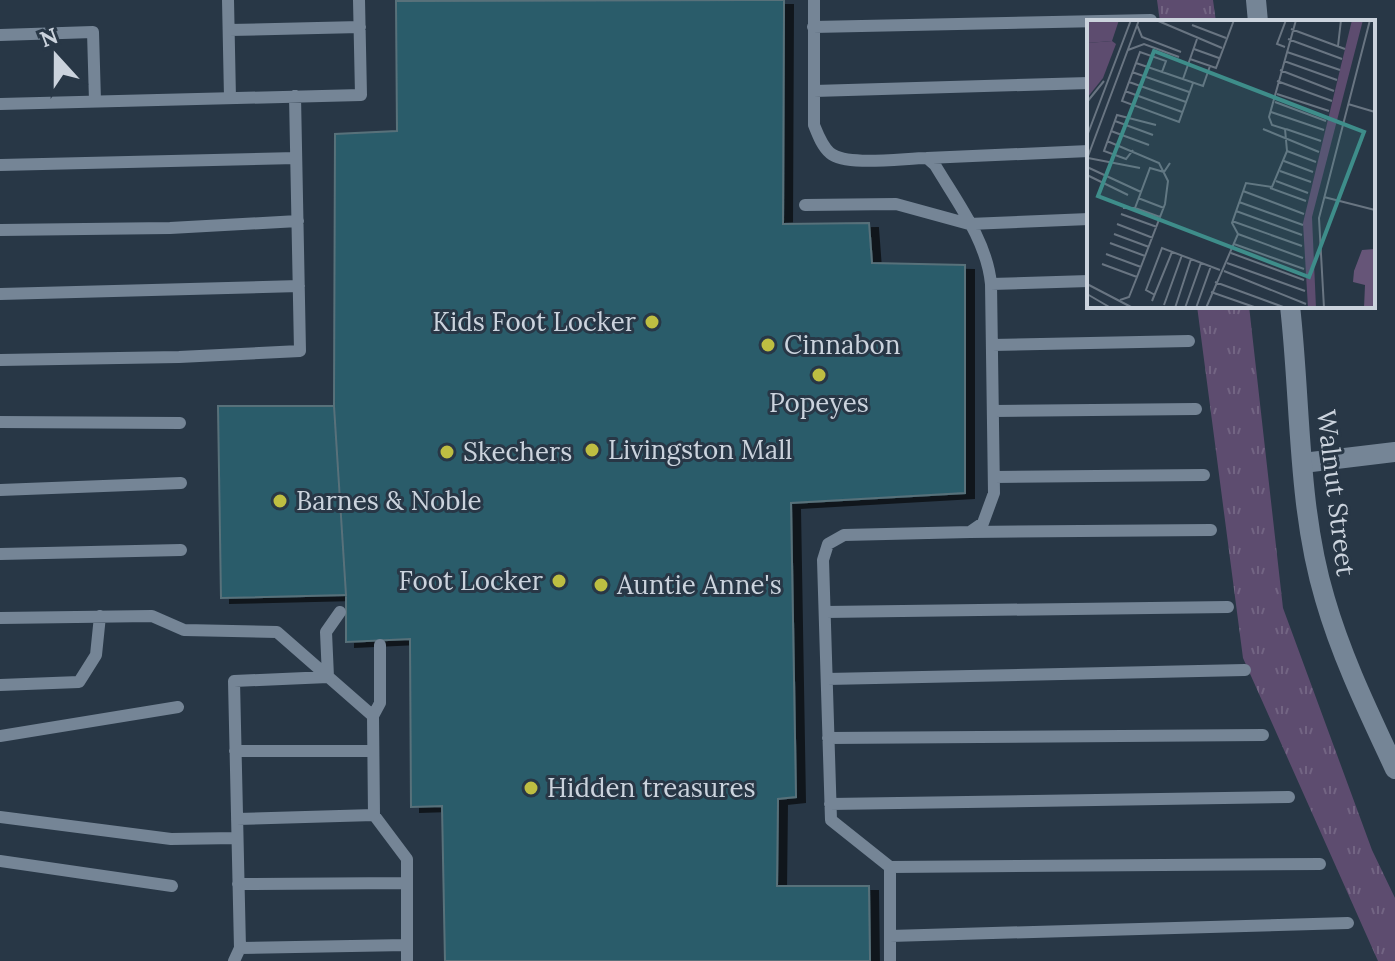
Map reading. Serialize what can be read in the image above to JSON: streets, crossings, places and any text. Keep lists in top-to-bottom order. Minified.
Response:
{"streets":{"street":["Walnut Street"]},"places":["Kids Foot Locker","Cinnabon","Popeyes","Livingston Mall","Skechers","Barnes & Noble","Foot Locker","Auntie Anne's","Hidden treasures"],"north":"top"}
